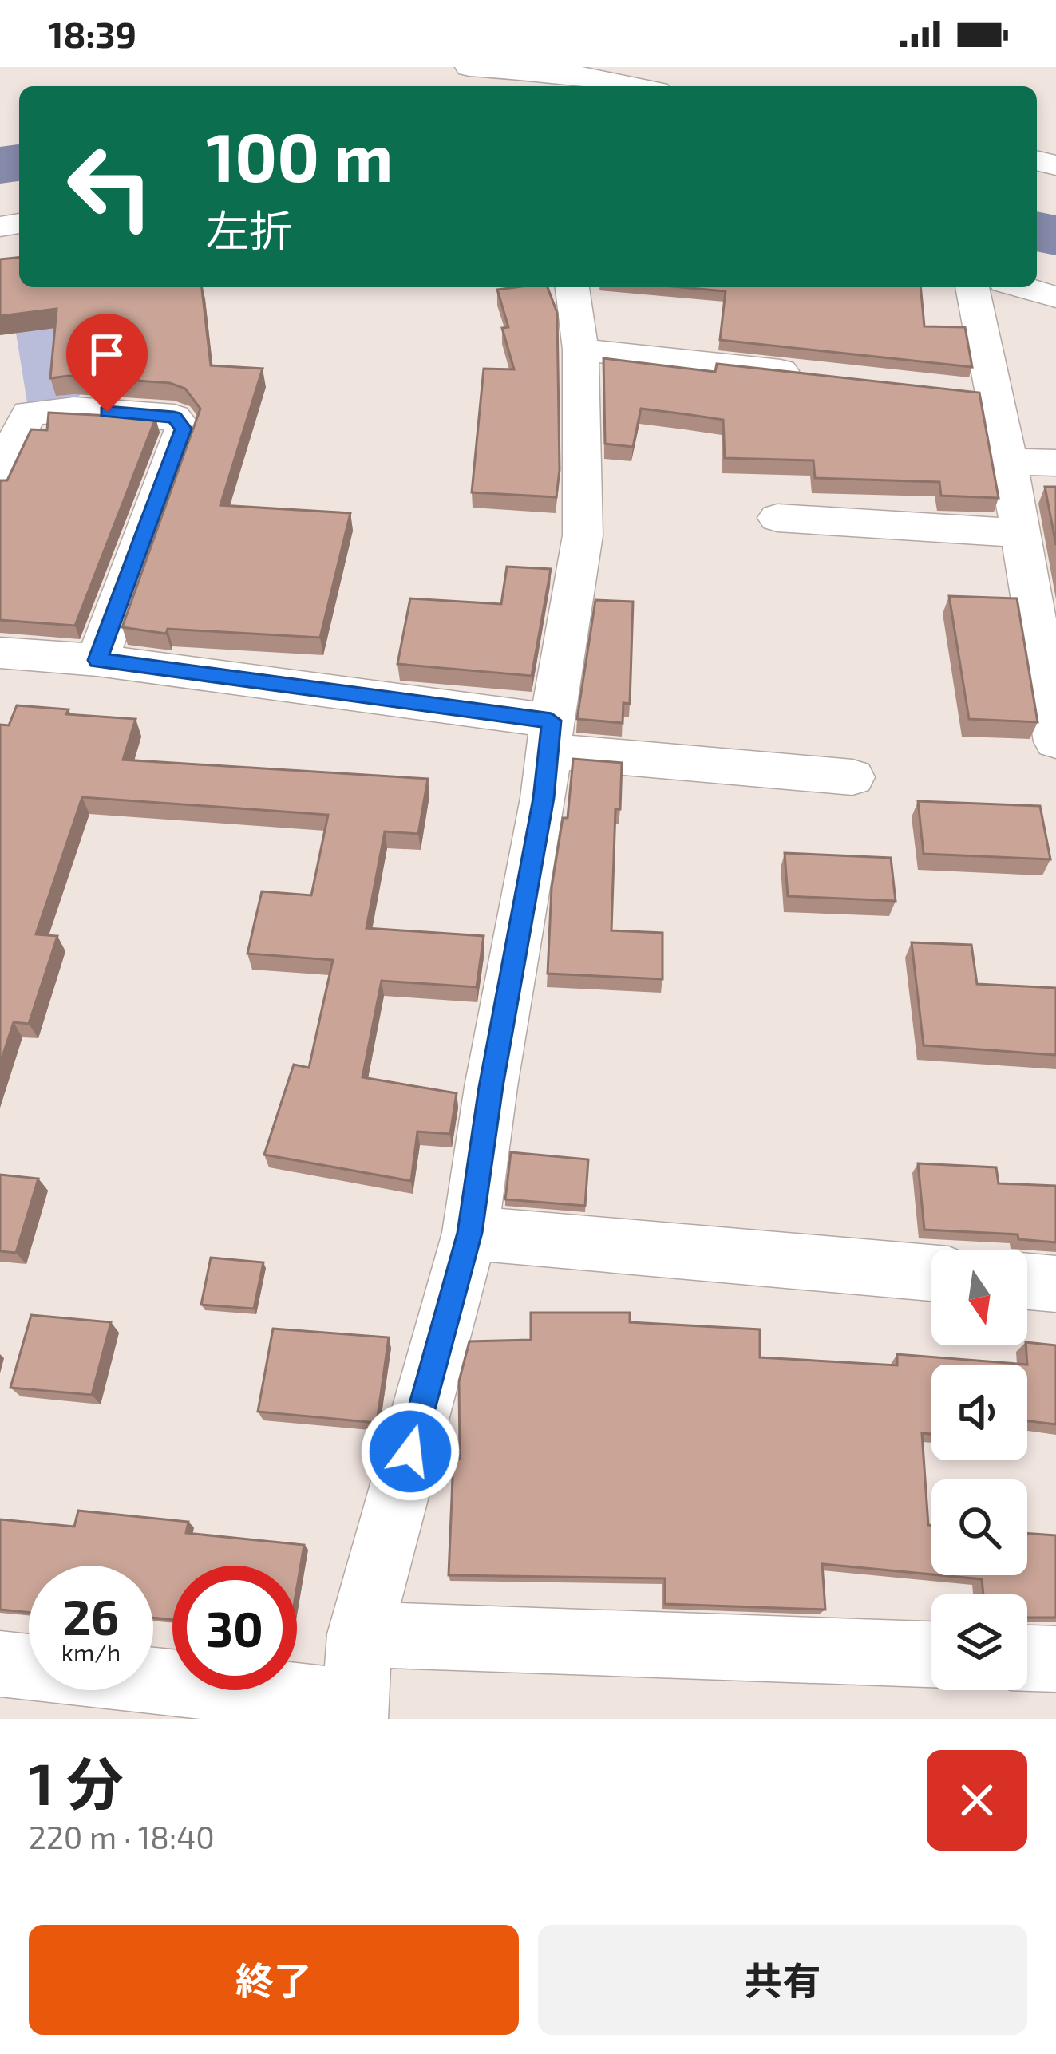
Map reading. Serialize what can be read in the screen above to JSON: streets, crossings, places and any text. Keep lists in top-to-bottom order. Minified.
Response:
{"north":"bottom","page":{"status":"18:39","turn":["100 m","左折"],"speed":"26 km/h","limit":"30","heading":["1 分","220 m · 18:40"],"buttons":["終了","共有"]}}
